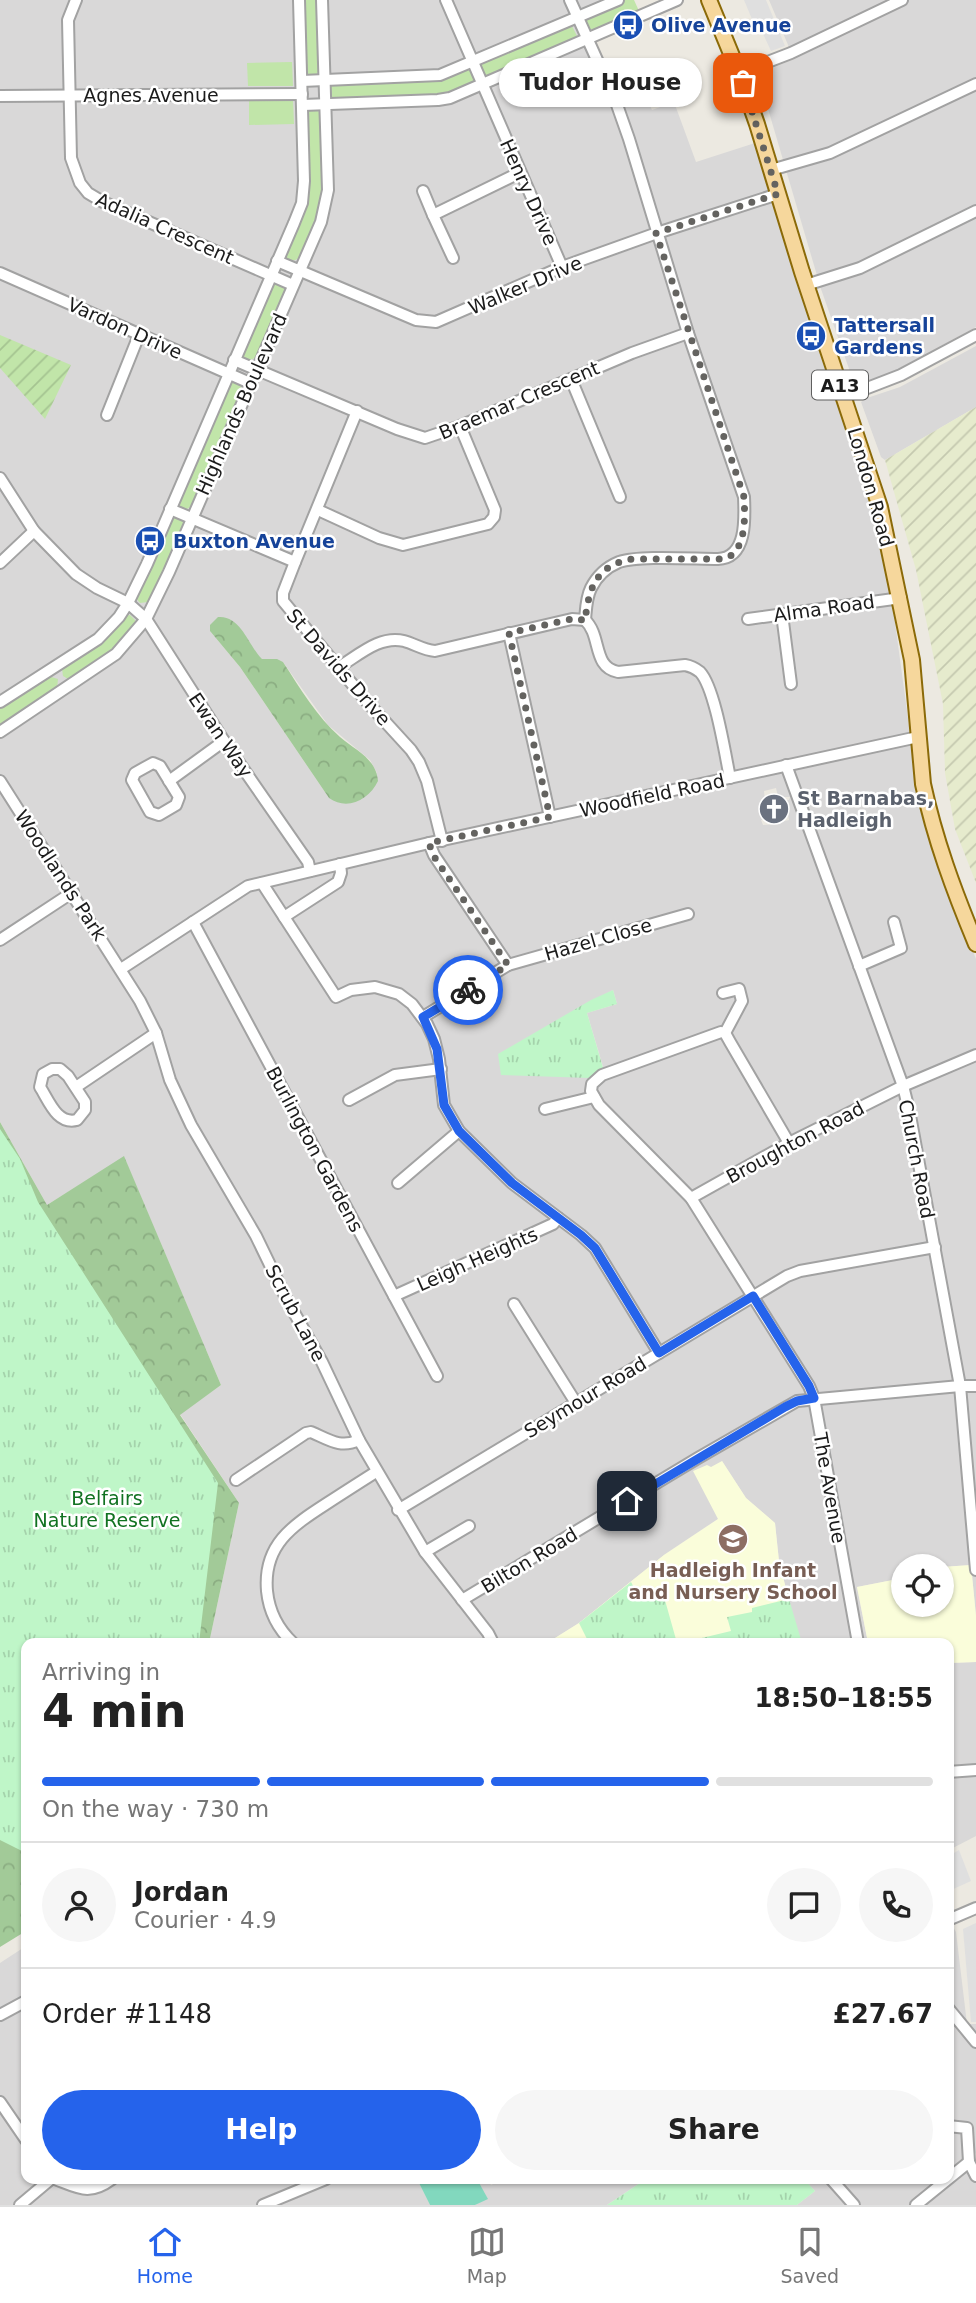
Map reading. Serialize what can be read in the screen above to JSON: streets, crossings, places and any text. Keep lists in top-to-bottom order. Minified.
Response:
{"streets":{"main road":["A13","London Road"],"street":["Agnes Avenue","Henry Drive","Adalia Crescent","Walker Drive","Vardon Drive","Braemar Crescent","Highlands Boulevard","Alma Road","St Davids Drive","Ewan Way","Woodfield Road","Woodlands Park","Hazel Close","Broughton Road","Burlington Gardens","Church Road","Leigh Heights","Scrub Lane","Seymour Road","The Avenue","Bilton Road"]},"crossings":[["Agnes Avenue","Henry Drive"],["Agnes Avenue","Adalia Crescent"],["Agnes Avenue","Highlands Boulevard"],["Henry Drive","Walker Drive"],["Adalia Crescent","Highlands Boulevard"],["Walker Drive","Highlands Boulevard"],["Walker Drive","London Road"],["Vardon Drive","Highlands Boulevard"],["Braemar Crescent","Highlands Boulevard"],["Braemar Crescent","St Davids Drive"],["Highlands Boulevard","Ewan Way"],["London Road","Alma Road"],["London Road","Woodfield Road"],["St Davids Drive","Woodfield Road"],["Ewan Way","Woodfield Road"],["Woodfield Road","Woodlands Park"],["Woodfield Road","Burlington Gardens"],["Woodfield Road","Church Road"],["Woodfield Road","Scrub Lane"],["Woodlands Park","Scrub Lane"],["Broughton Road","Church Road"],["Broughton Road","The Avenue"],["Burlington Gardens","Leigh Heights"],["Church Road","Seymour Road"],["Church Road","Bilton Road"],["Scrub Lane","Seymour Road"],["Scrub Lane","Bilton Road"],["Seymour Road","The Avenue"],["The Avenue","Bilton Road"]],"parks":["Belfairs Nature Reserve"],"places":{"bus stop":["Olive Avenue","Tattersall Gardens","Buxton Avenue"],"other":["Tudor House"],"church":["St Barnabas, Hadleigh"],"school or university":["Hadleigh Infant and Nursery School"]},"page":{"bubble":"Tudor House","heading":["4 min","Arriving in","18:50–18:55"],"panel":["Jordan","Courier · 4.9","Order #1148","£27.67"],"bar":"On the way · 730 m","buttons":["Help","Share"],"tabs":["Home","Map","Saved"]}}
